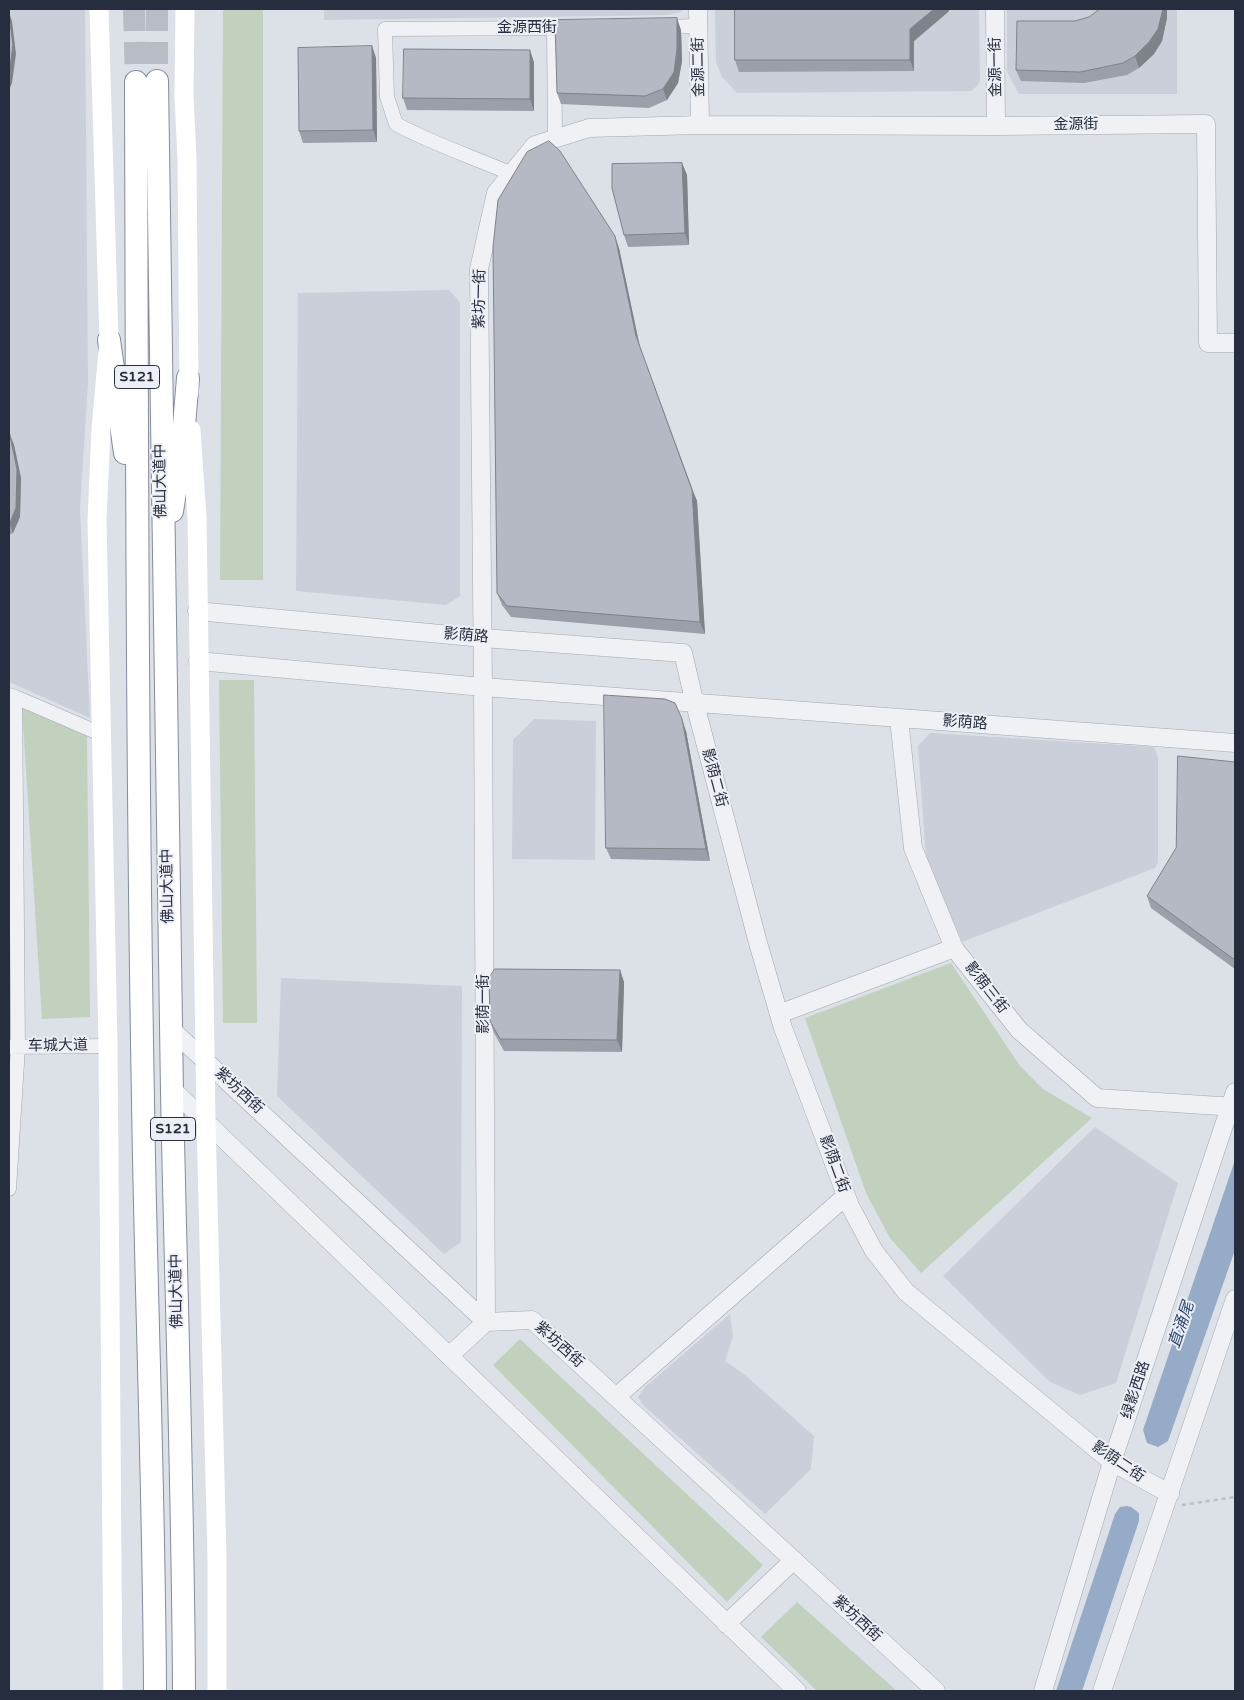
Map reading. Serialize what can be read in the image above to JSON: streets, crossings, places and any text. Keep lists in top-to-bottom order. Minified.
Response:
{"streets":{"highway":["S121","佛山大道中"],"street":["金源西街","金源二街","金源一街","金源街","紫坊一街","影荫路","影荫二街","影荫三街","影荫一街","车城大道","紫坊西街","绿影西路"]},"crossings":[["金源西街","紫坊一街"],["金源二街","金源街"],["金源二街","紫坊一街"],["金源一街","金源街"],["金源街","紫坊一街"],["紫坊一街","影荫路"],["紫坊一街","影荫一街"],["佛山大道中","影荫路"],["佛山大道中","紫坊西街"],["影荫路","影荫二街"],["影荫路","影荫三街"],["影荫路","影荫一街"],["影荫二街","绿影西路"],["影荫三街","绿影西路"],["影荫一街","紫坊西街"]],"water":["直涌尾"]}
